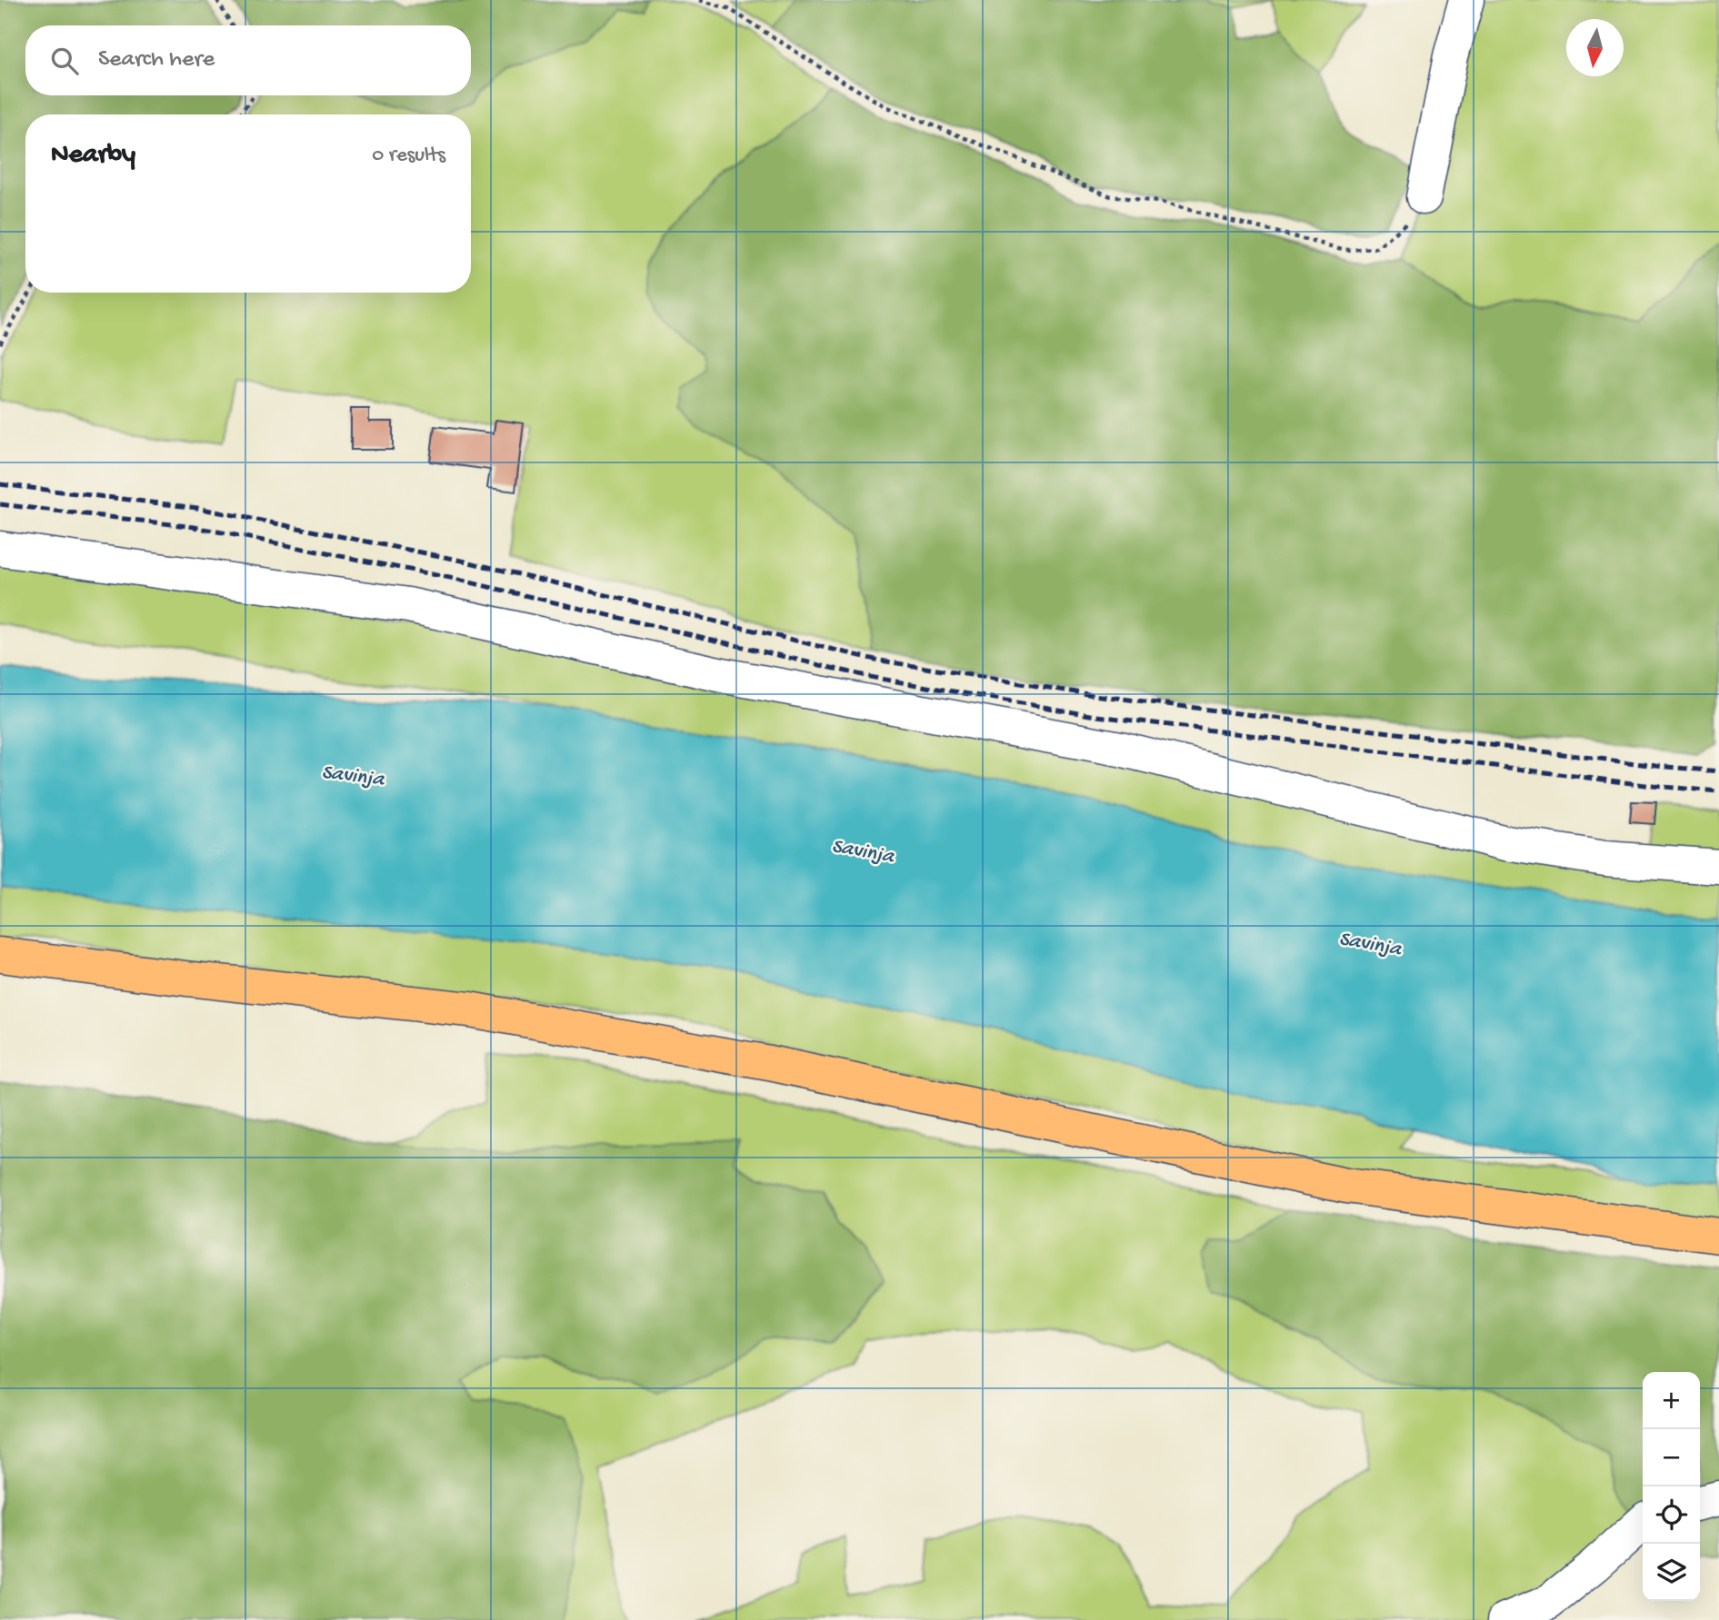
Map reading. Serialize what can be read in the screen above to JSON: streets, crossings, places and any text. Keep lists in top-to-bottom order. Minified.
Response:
{"water":["Savinja"],"north":"bottom","page":{"search":"Search here","heading":["Nearby","0 results"],"map_buttons":["+","−"]}}
